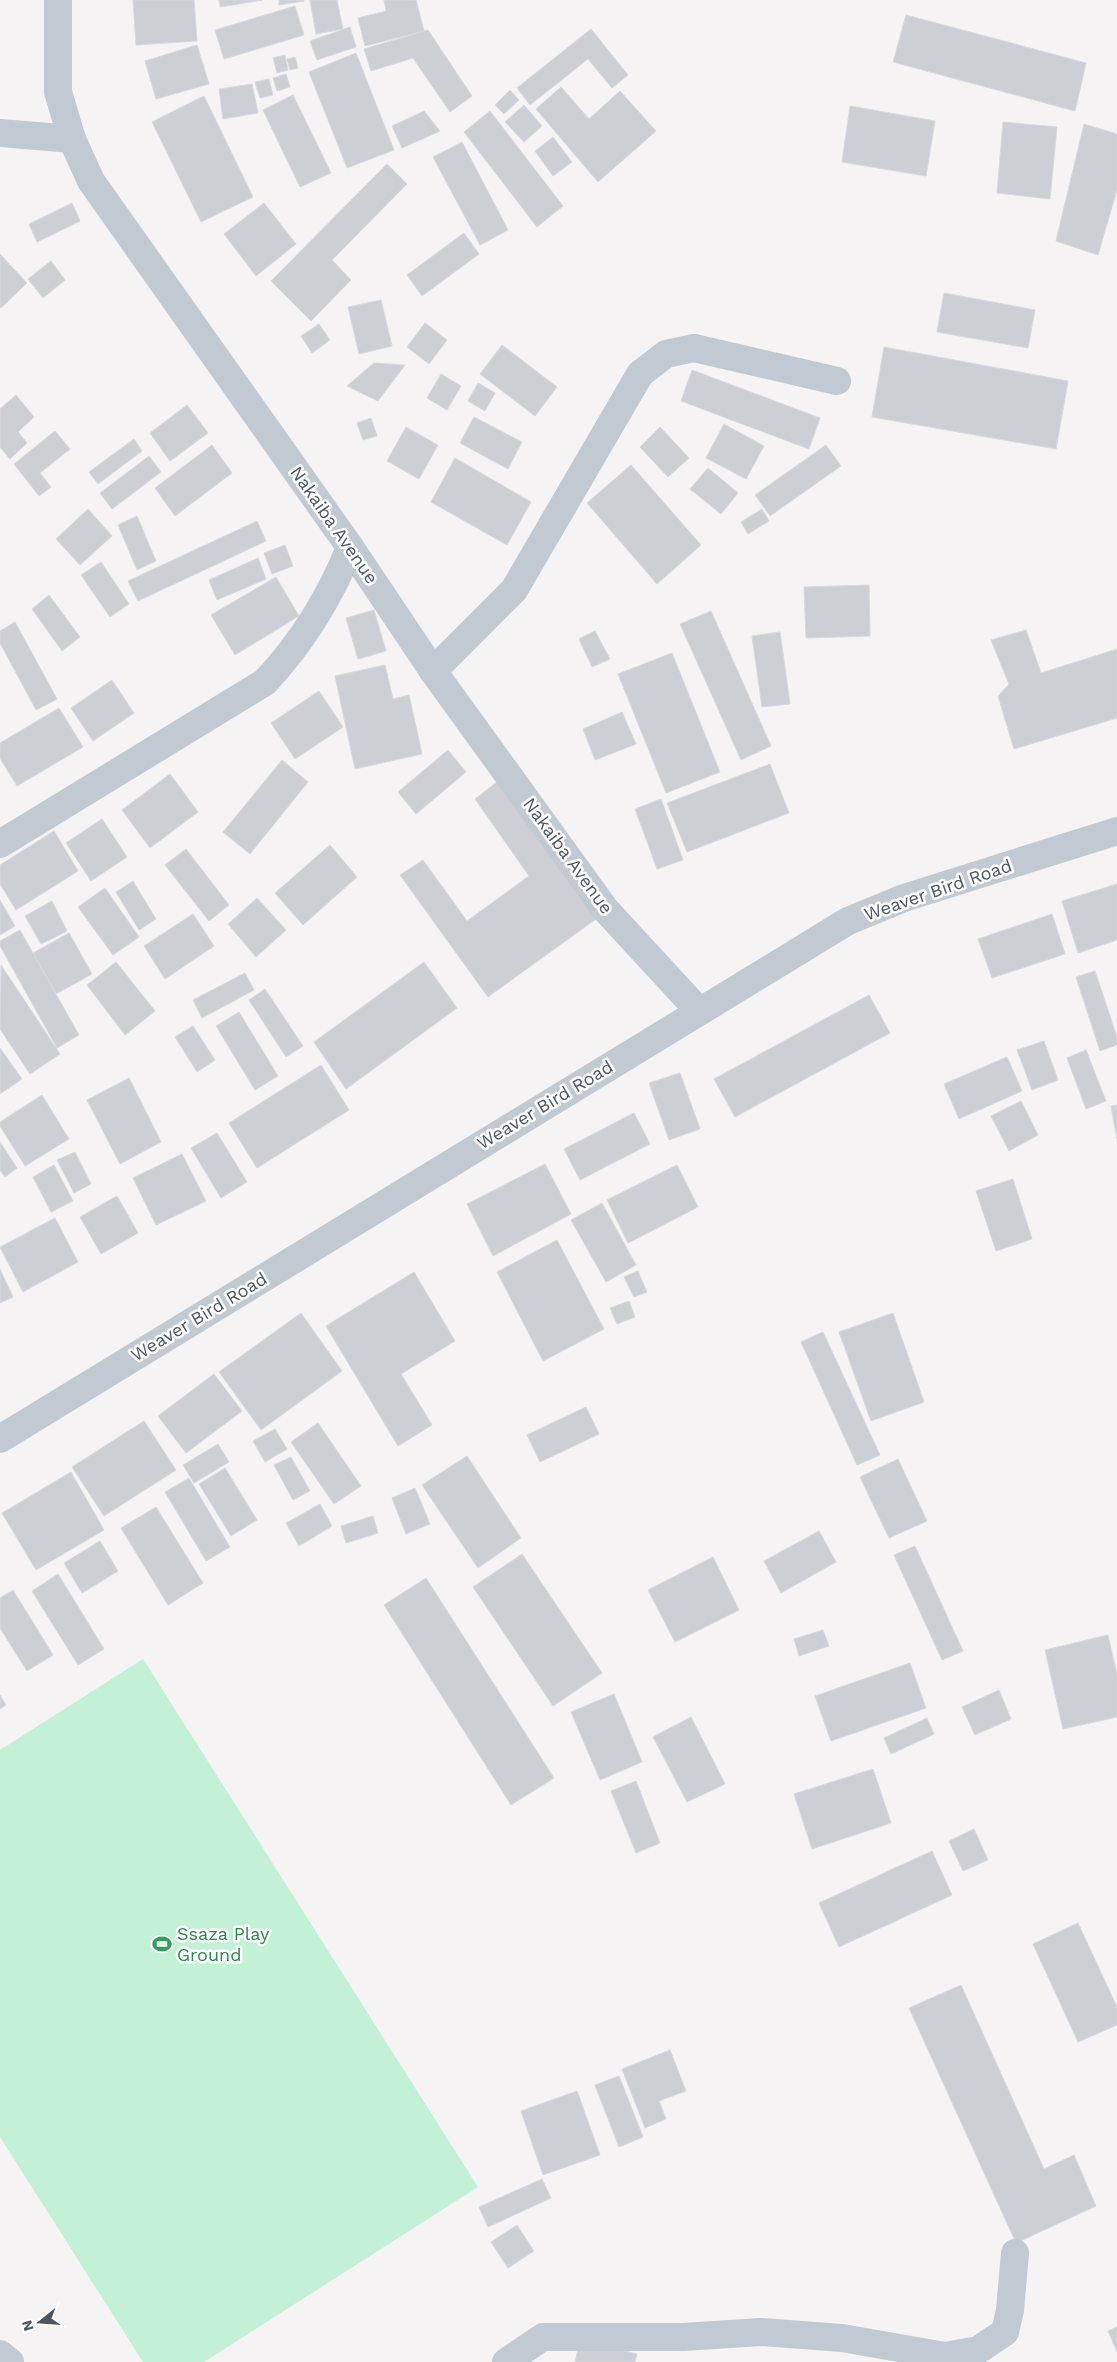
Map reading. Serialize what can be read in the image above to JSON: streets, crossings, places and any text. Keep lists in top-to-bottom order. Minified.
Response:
{"streets":{"street":["Nakaiba Avenue","Weaver Bird Road"]},"crossings":[["Nakaiba Avenue","Weaver Bird Road"]],"places":{"sports":["Ssaza Play Ground"]},"north":"left"}
